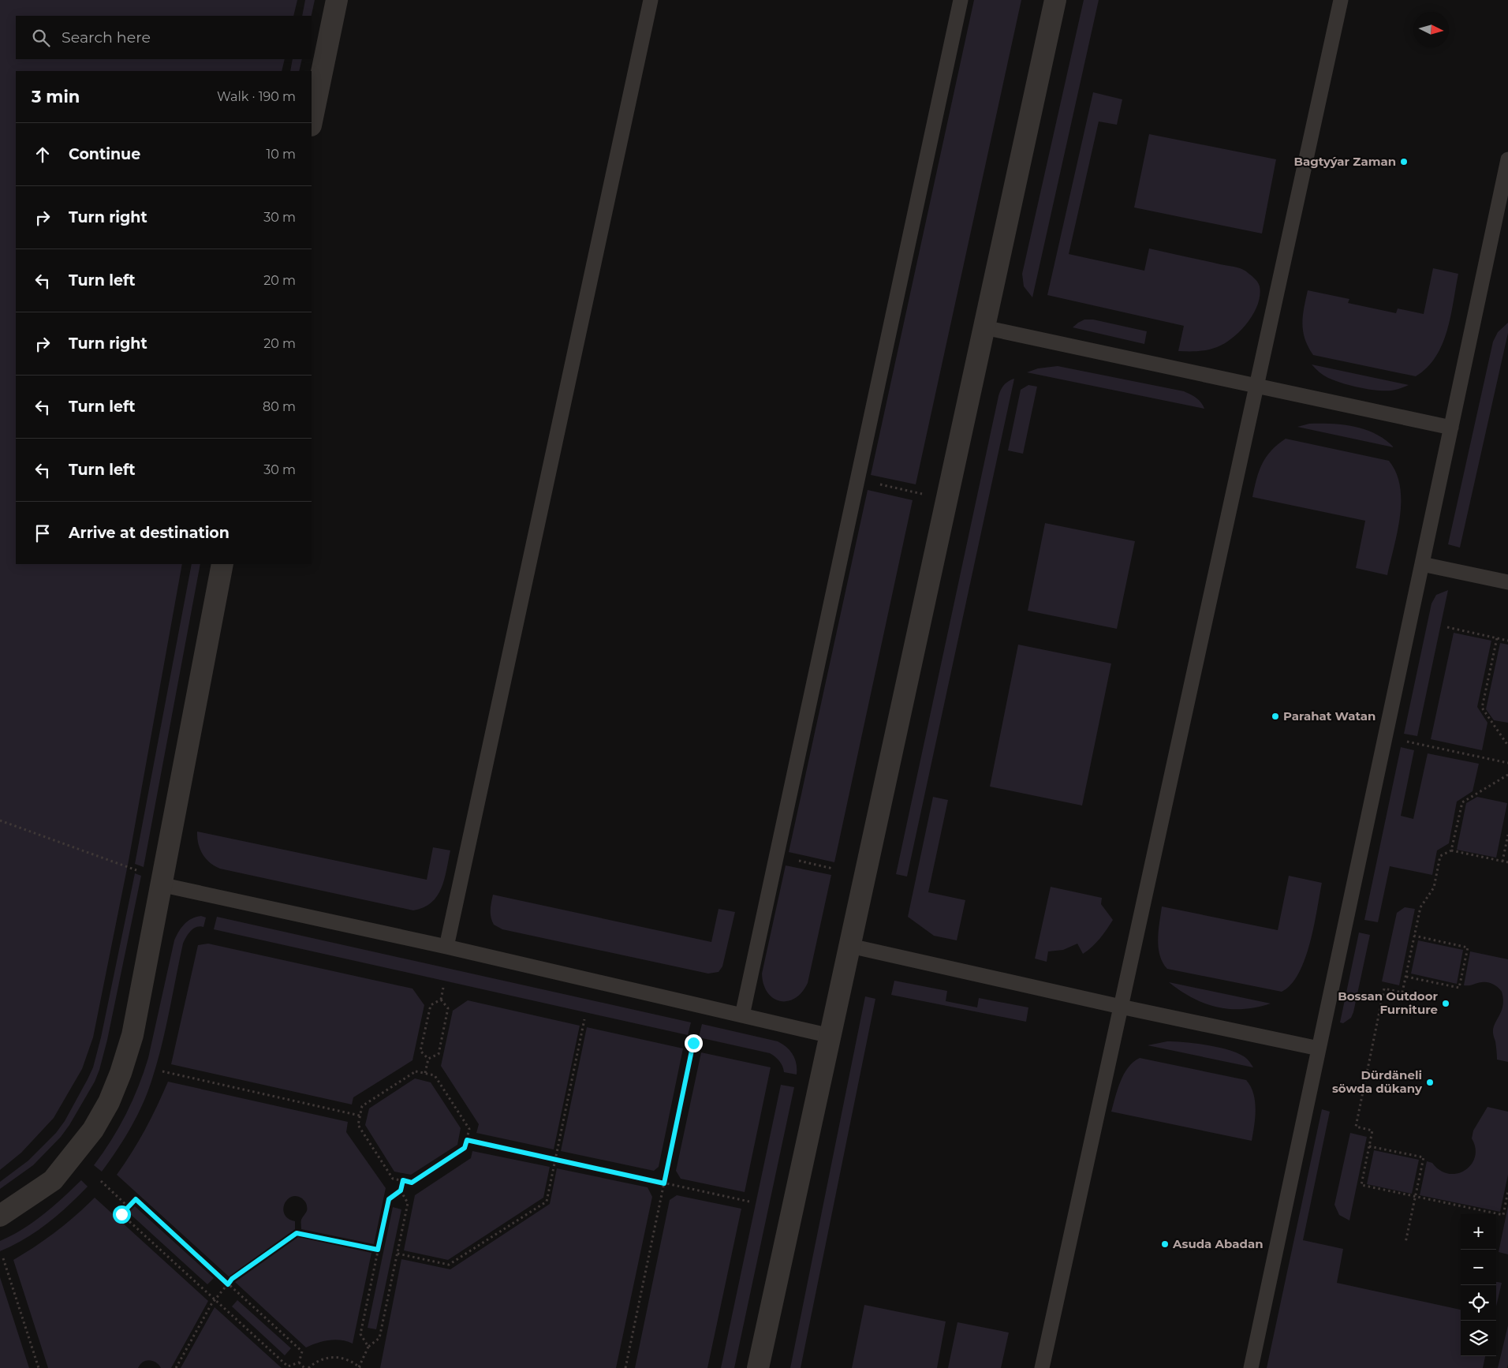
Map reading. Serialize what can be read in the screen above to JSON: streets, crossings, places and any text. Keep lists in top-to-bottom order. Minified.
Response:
{"places":["Bagtyýar Zaman","Parahat Watan","Bossan Outdoor Furniture","Dürdäneli söwda dükany","Asuda Abadan"],"north":"right","page":{"search":"Search here","heading":["3 min","Walk · 190 m"],"list":[["Continue","10 m"],["Turn right","30 m"],["Turn left","20 m"],["Turn right","20 m"],["Turn left","80 m"],["Turn left","30 m"],"Arrive at destination"],"map_buttons":["+","−"]}}
